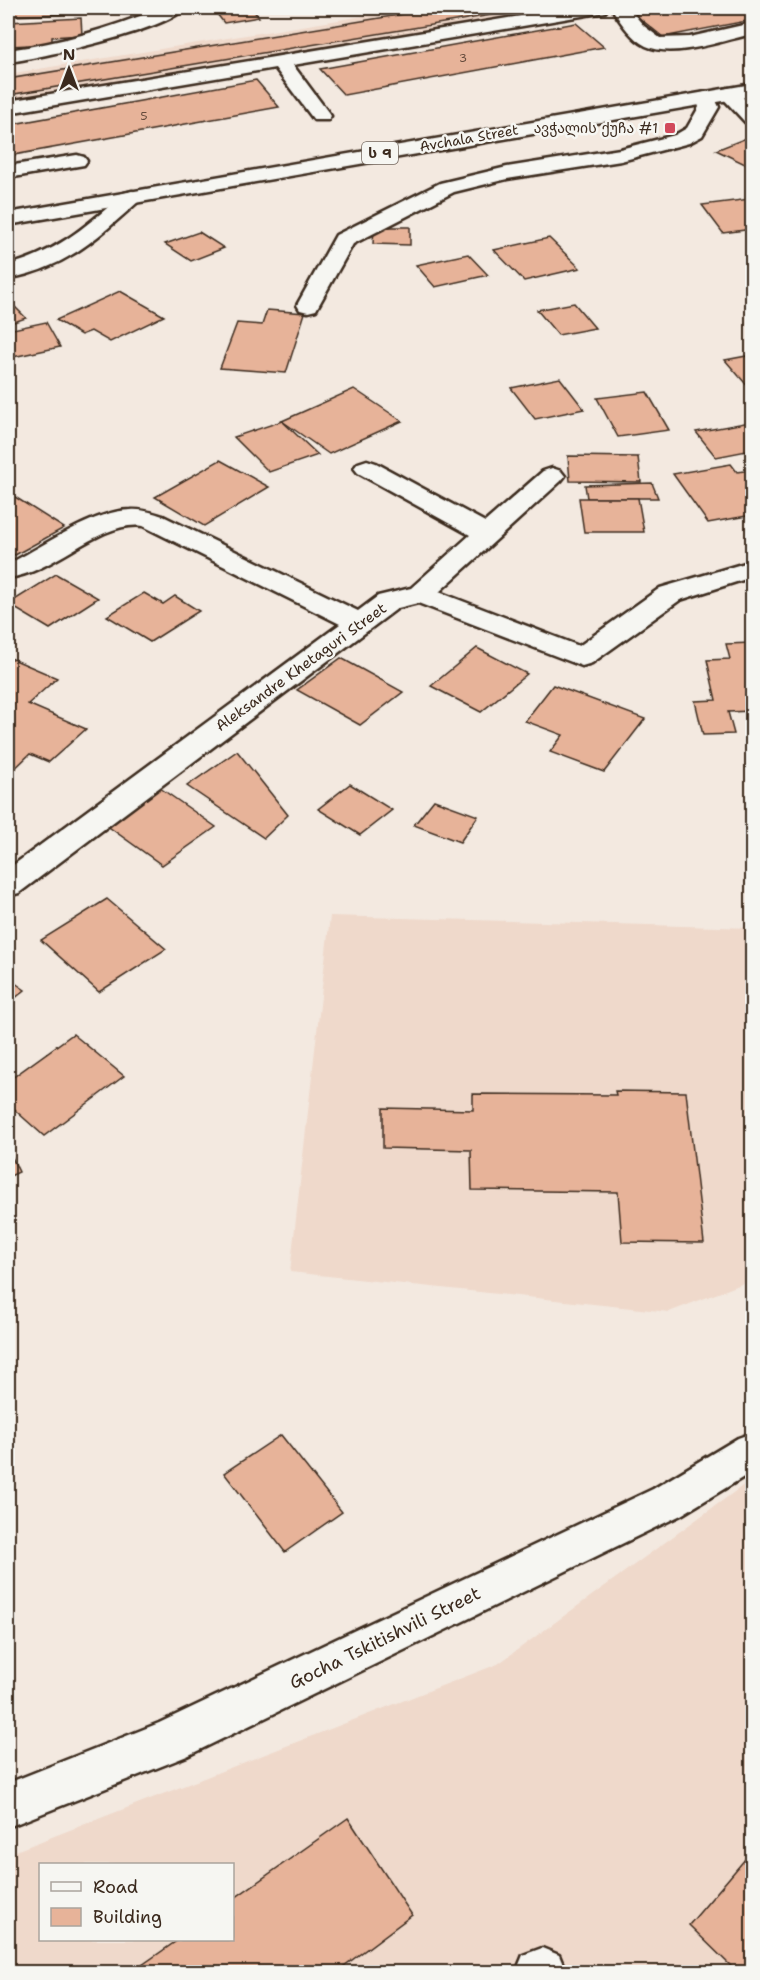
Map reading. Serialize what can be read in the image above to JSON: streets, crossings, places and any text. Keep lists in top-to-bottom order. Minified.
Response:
{"streets":{"main road":["Avchala Street","ს 9","Aleksandre Khetaguri Street","Gocha Tskitishvili Street"]},"places":{"transit":["ავჭალის ქუჩა #1"]},"house_numbers":["3","5"],"legend":["Road","Building"],"north":"top"}
